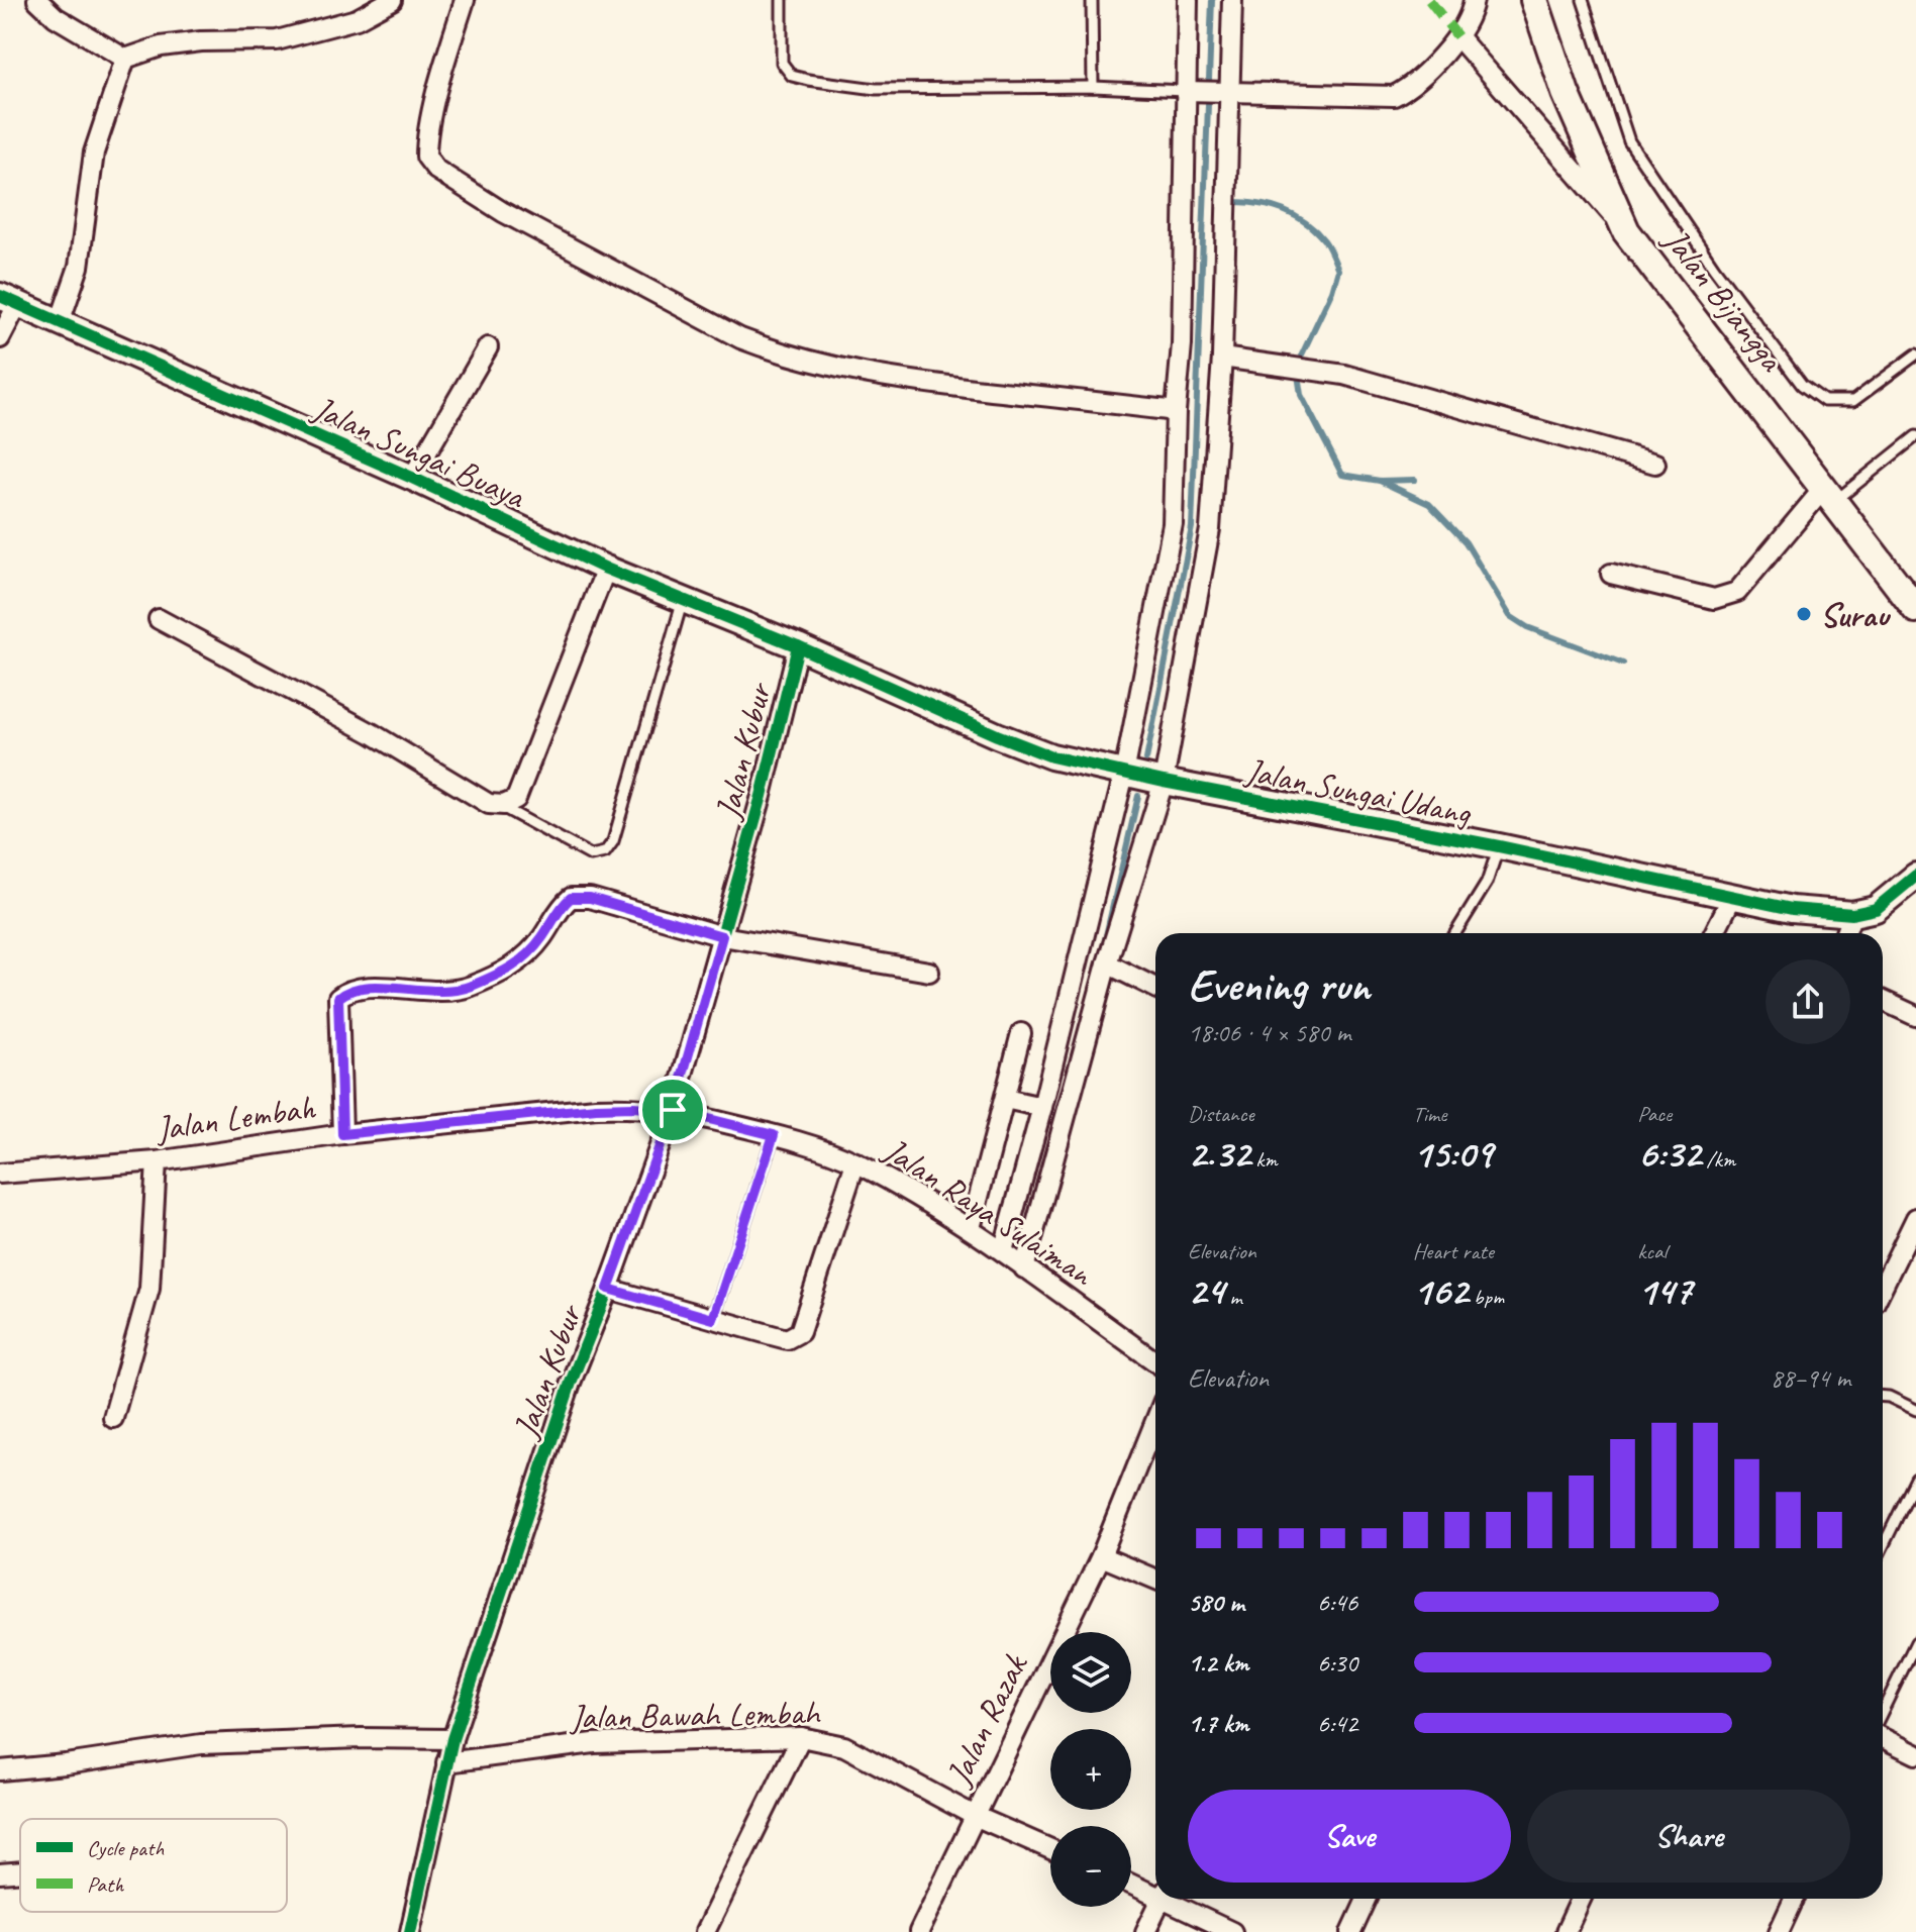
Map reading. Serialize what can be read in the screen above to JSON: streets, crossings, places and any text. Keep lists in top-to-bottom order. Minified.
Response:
{"streets":{"main road":["Jalan Bijangga"],"street":["Jalan Sungai Buaya","Jalan Kubur","Jalan Sungai Udang","Jalan Lembah","Jalan Raya Sulaiman","Jalan Bawah Lembah","Jalan Razak"]},"crossings":[["Jalan Sungai Buaya","Jalan Kubur"],["Jalan Sungai Buaya","Jalan Sungai Udang"],["Jalan Kubur","Jalan Sungai Udang"],["Jalan Kubur","Jalan Lembah"],["Jalan Kubur","Jalan Raya Sulaiman"],["Jalan Kubur","Jalan Bawah Lembah"],["Jalan Lembah","Jalan Raya Sulaiman"],["Jalan Bawah Lembah","Jalan Razak"]],"places":["Surau"],"legend":["Cycle path","Path"],"page":{"heading":["Evening run","18:06 · 4 × 580 m"],"stats":[["Distance","2.32 km"],["Time","15:09"],["Pace","6:32 /km"],["Elevation","24 m"],["Heart rate","162 bpm"],["kcal","147"]],"chart":["Elevation","88–94 m"],"list":[{"name":"580 m","note":"6:46"},{"name":"1.2 km","note":"6:30"},{"name":"1.7 km","note":"6:42"}],"map_buttons":["+","−"],"buttons":["Save","Share"]}}
